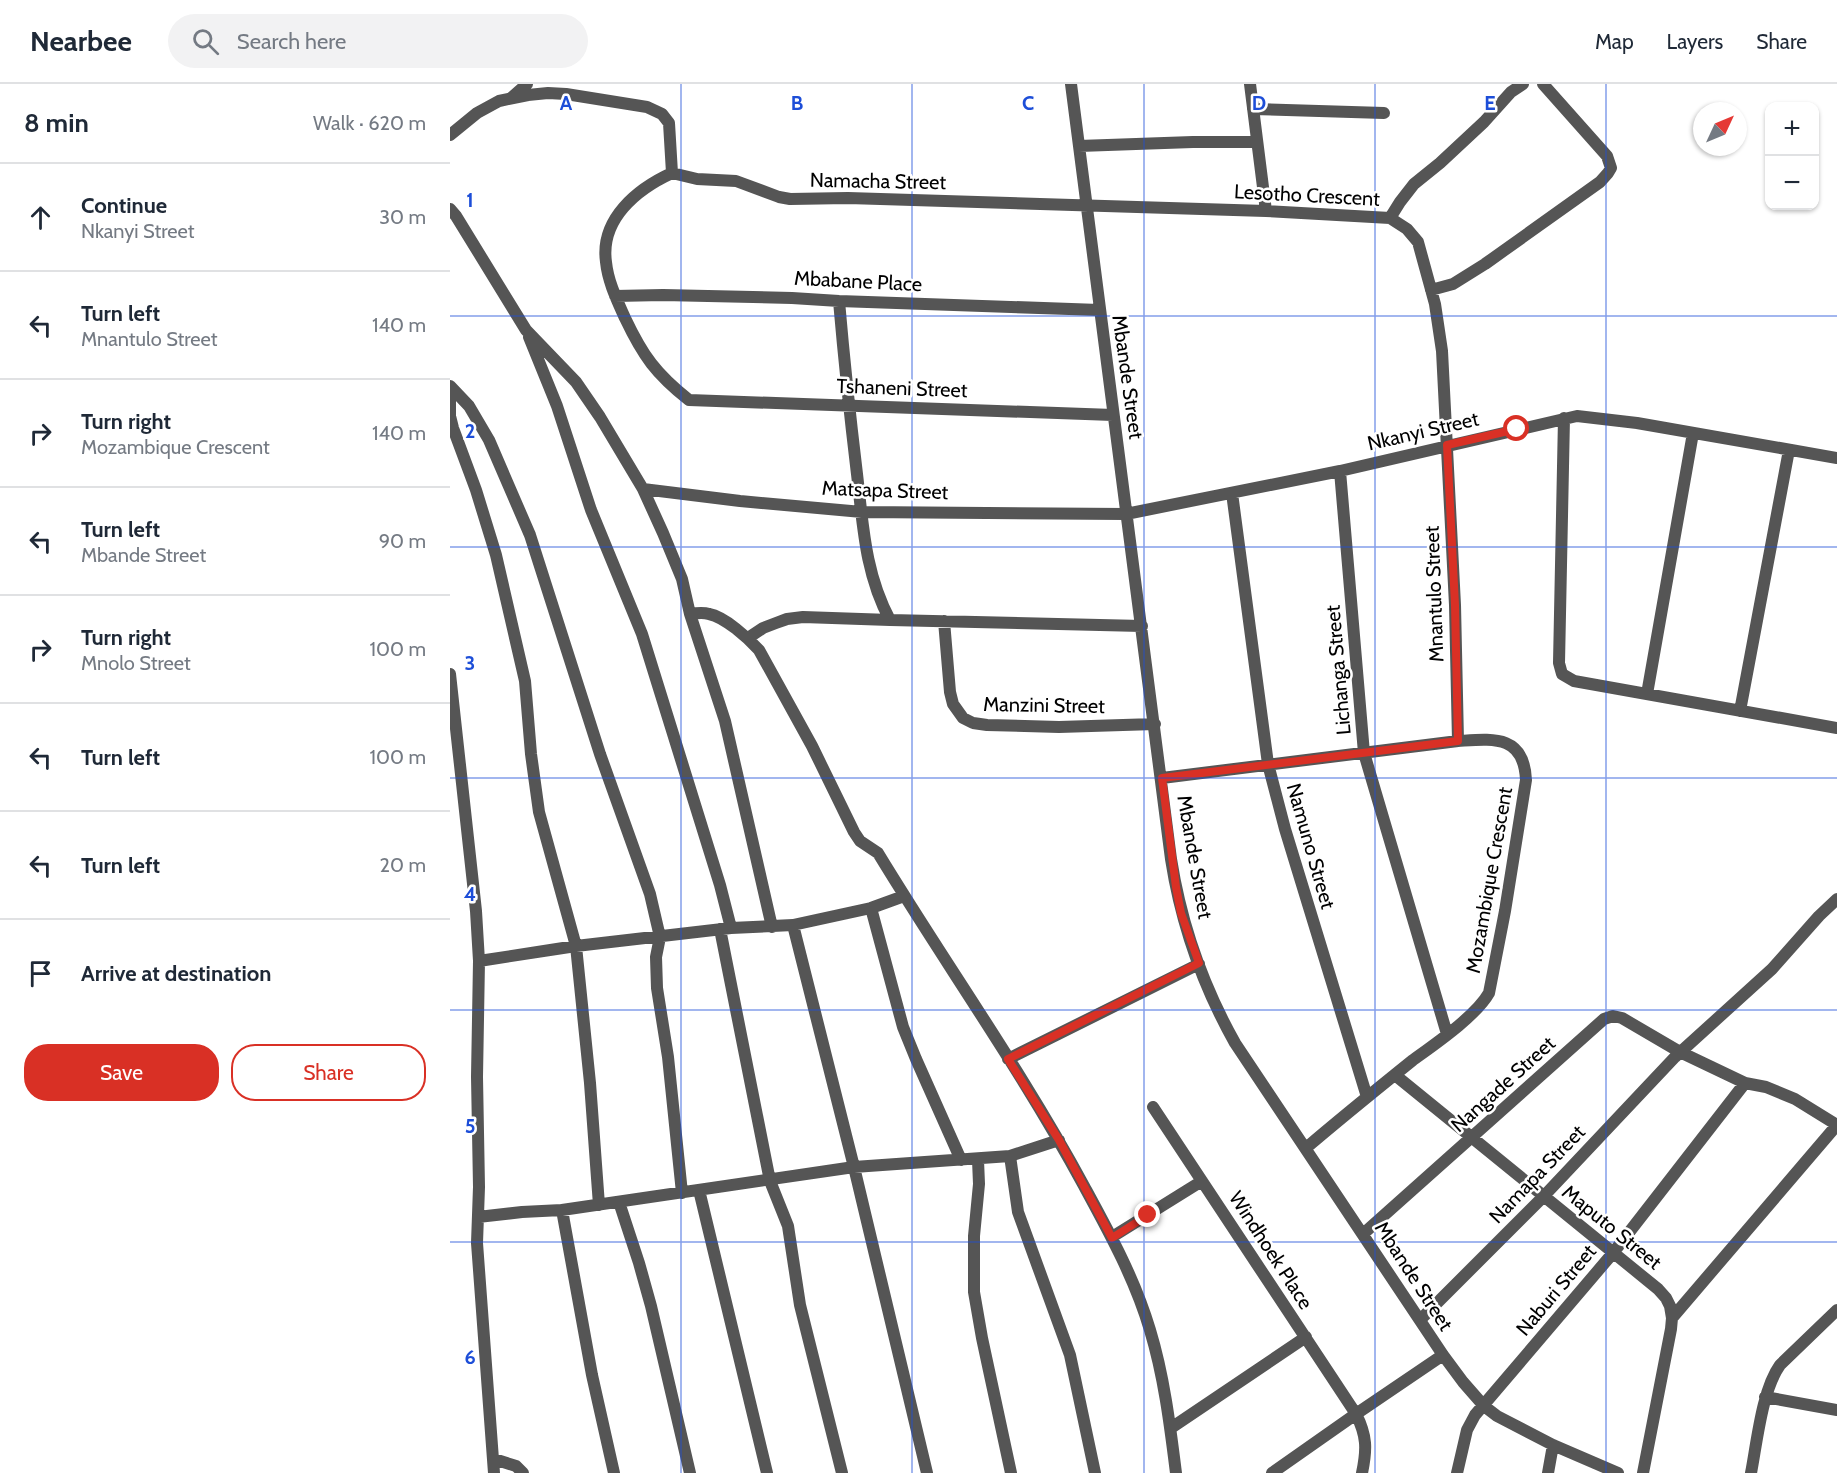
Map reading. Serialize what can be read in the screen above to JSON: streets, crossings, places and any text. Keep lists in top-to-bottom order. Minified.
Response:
{"streets":{"street":["Namacha Street","Lesotho Crescent","Mbabane Place","Mbande Street","Tshaneni Street","Nkanyi Street","Matsapa Street","Mnantulo Street","Lichanga Street","Manzini Street","Namuno Street","Mozambique Crescent","Nangade Street","Namapa Street","Maputo Street","Windhoek Place","Naburi Street"]},"crossings":[["Namacha Street","Lesotho Crescent"],["Namacha Street","Mbande Street"],["Lesotho Crescent","Mbande Street"],["Lesotho Crescent","Nkanyi Street"],["Lesotho Crescent","Mnantulo Street"],["Mbabane Place","Mbande Street"],["Mbabane Place","Tshaneni Street"],["Mbande Street","Tshaneni Street"],["Mbande Street","Nkanyi Street"],["Mbande Street","Matsapa Street"],["Mbande Street","Manzini Street"],["Mbande Street","Mozambique Crescent"],["Mbande Street","Nangade Street"],["Mbande Street","Namapa Street"],["Mbande Street","Naburi Street"],["Nkanyi Street","Matsapa Street"],["Nkanyi Street","Mnantulo Street"],["Nkanyi Street","Lichanga Street"],["Nkanyi Street","Namuno Street"],["Mnantulo Street","Mozambique Crescent"],["Lichanga Street","Mozambique Crescent"],["Namuno Street","Mozambique Crescent"],["Mozambique Crescent","Maputo Street"],["Nangade Street","Namapa Street"],["Nangade Street","Maputo Street"],["Nangade Street","Naburi Street"],["Namapa Street","Maputo Street"],["Maputo Street","Naburi Street"]],"north":"top right","page":{"header":"Nearbee","search":"Search here","nav":["Map","Layers","Share"],"heading":["8 min","Walk · 620 m"],"map_buttons":["+","−"],"list":[["Continue","Nkanyi Street","30 m"],["Turn left","Mnantulo Street","140 m"],["Turn right","Mozambique Crescent","140 m"],["Turn left","Mbande Street","90 m"],["Turn right","Mnolo Street","100 m"],["Turn left","100 m"],["Turn left","20 m"],"Arrive at destination"],"buttons":["Save","Share"]},"grid":{"columns":["A","B","C","D","E"],"rows":["1","2","3","4","5","6"]}}
